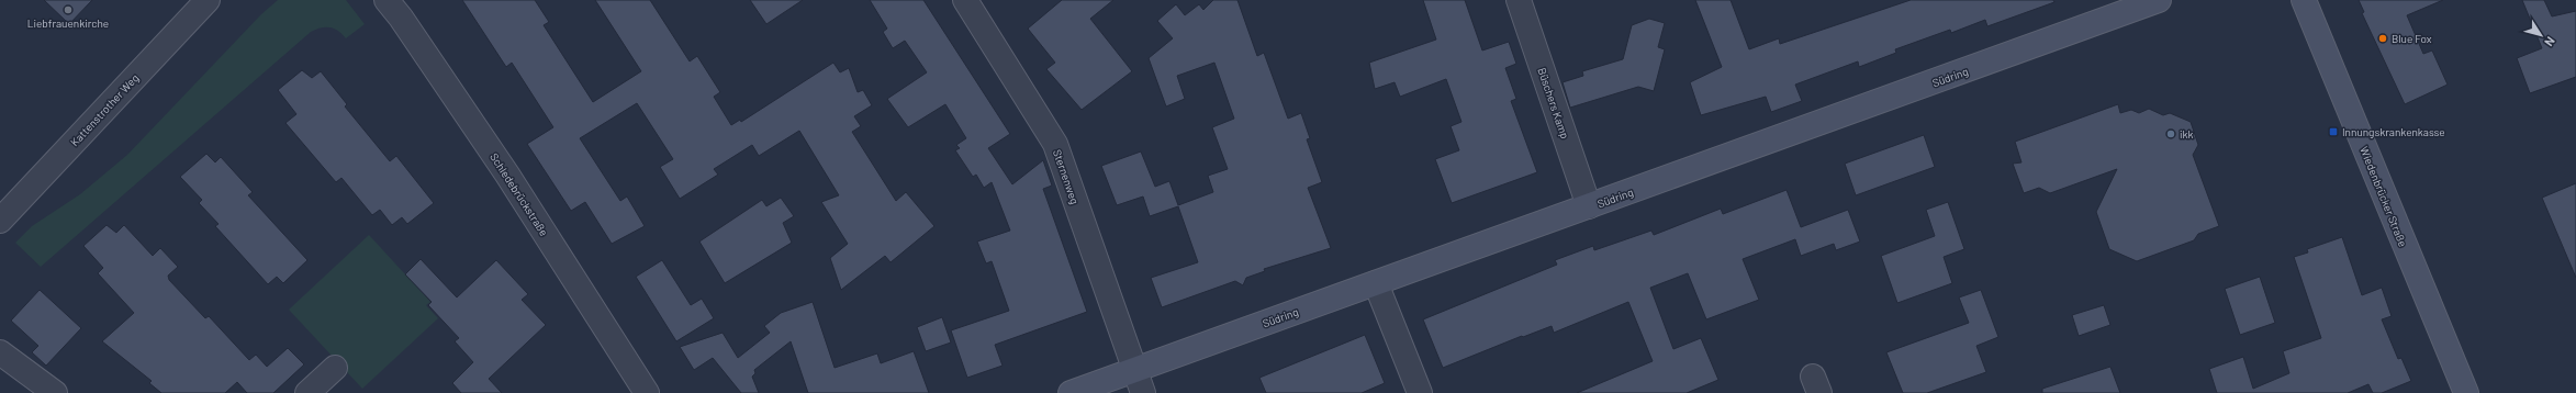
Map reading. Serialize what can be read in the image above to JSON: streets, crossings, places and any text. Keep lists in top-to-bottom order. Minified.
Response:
{"streets":{"street":["Südring","Büschers Kamp","Kattenstrother Weg","Sternenweg","Schledebrückstraße","Wiedenbrücker Straße"]},"crossings":[["Südring","Büschers Kamp"],["Südring","Sternenweg"]],"places":{"other":["Liebfrauenkirche","Blue Fox","ikk"],"transit":["Innungskrankenkasse"]},"north":"bottom right"}
